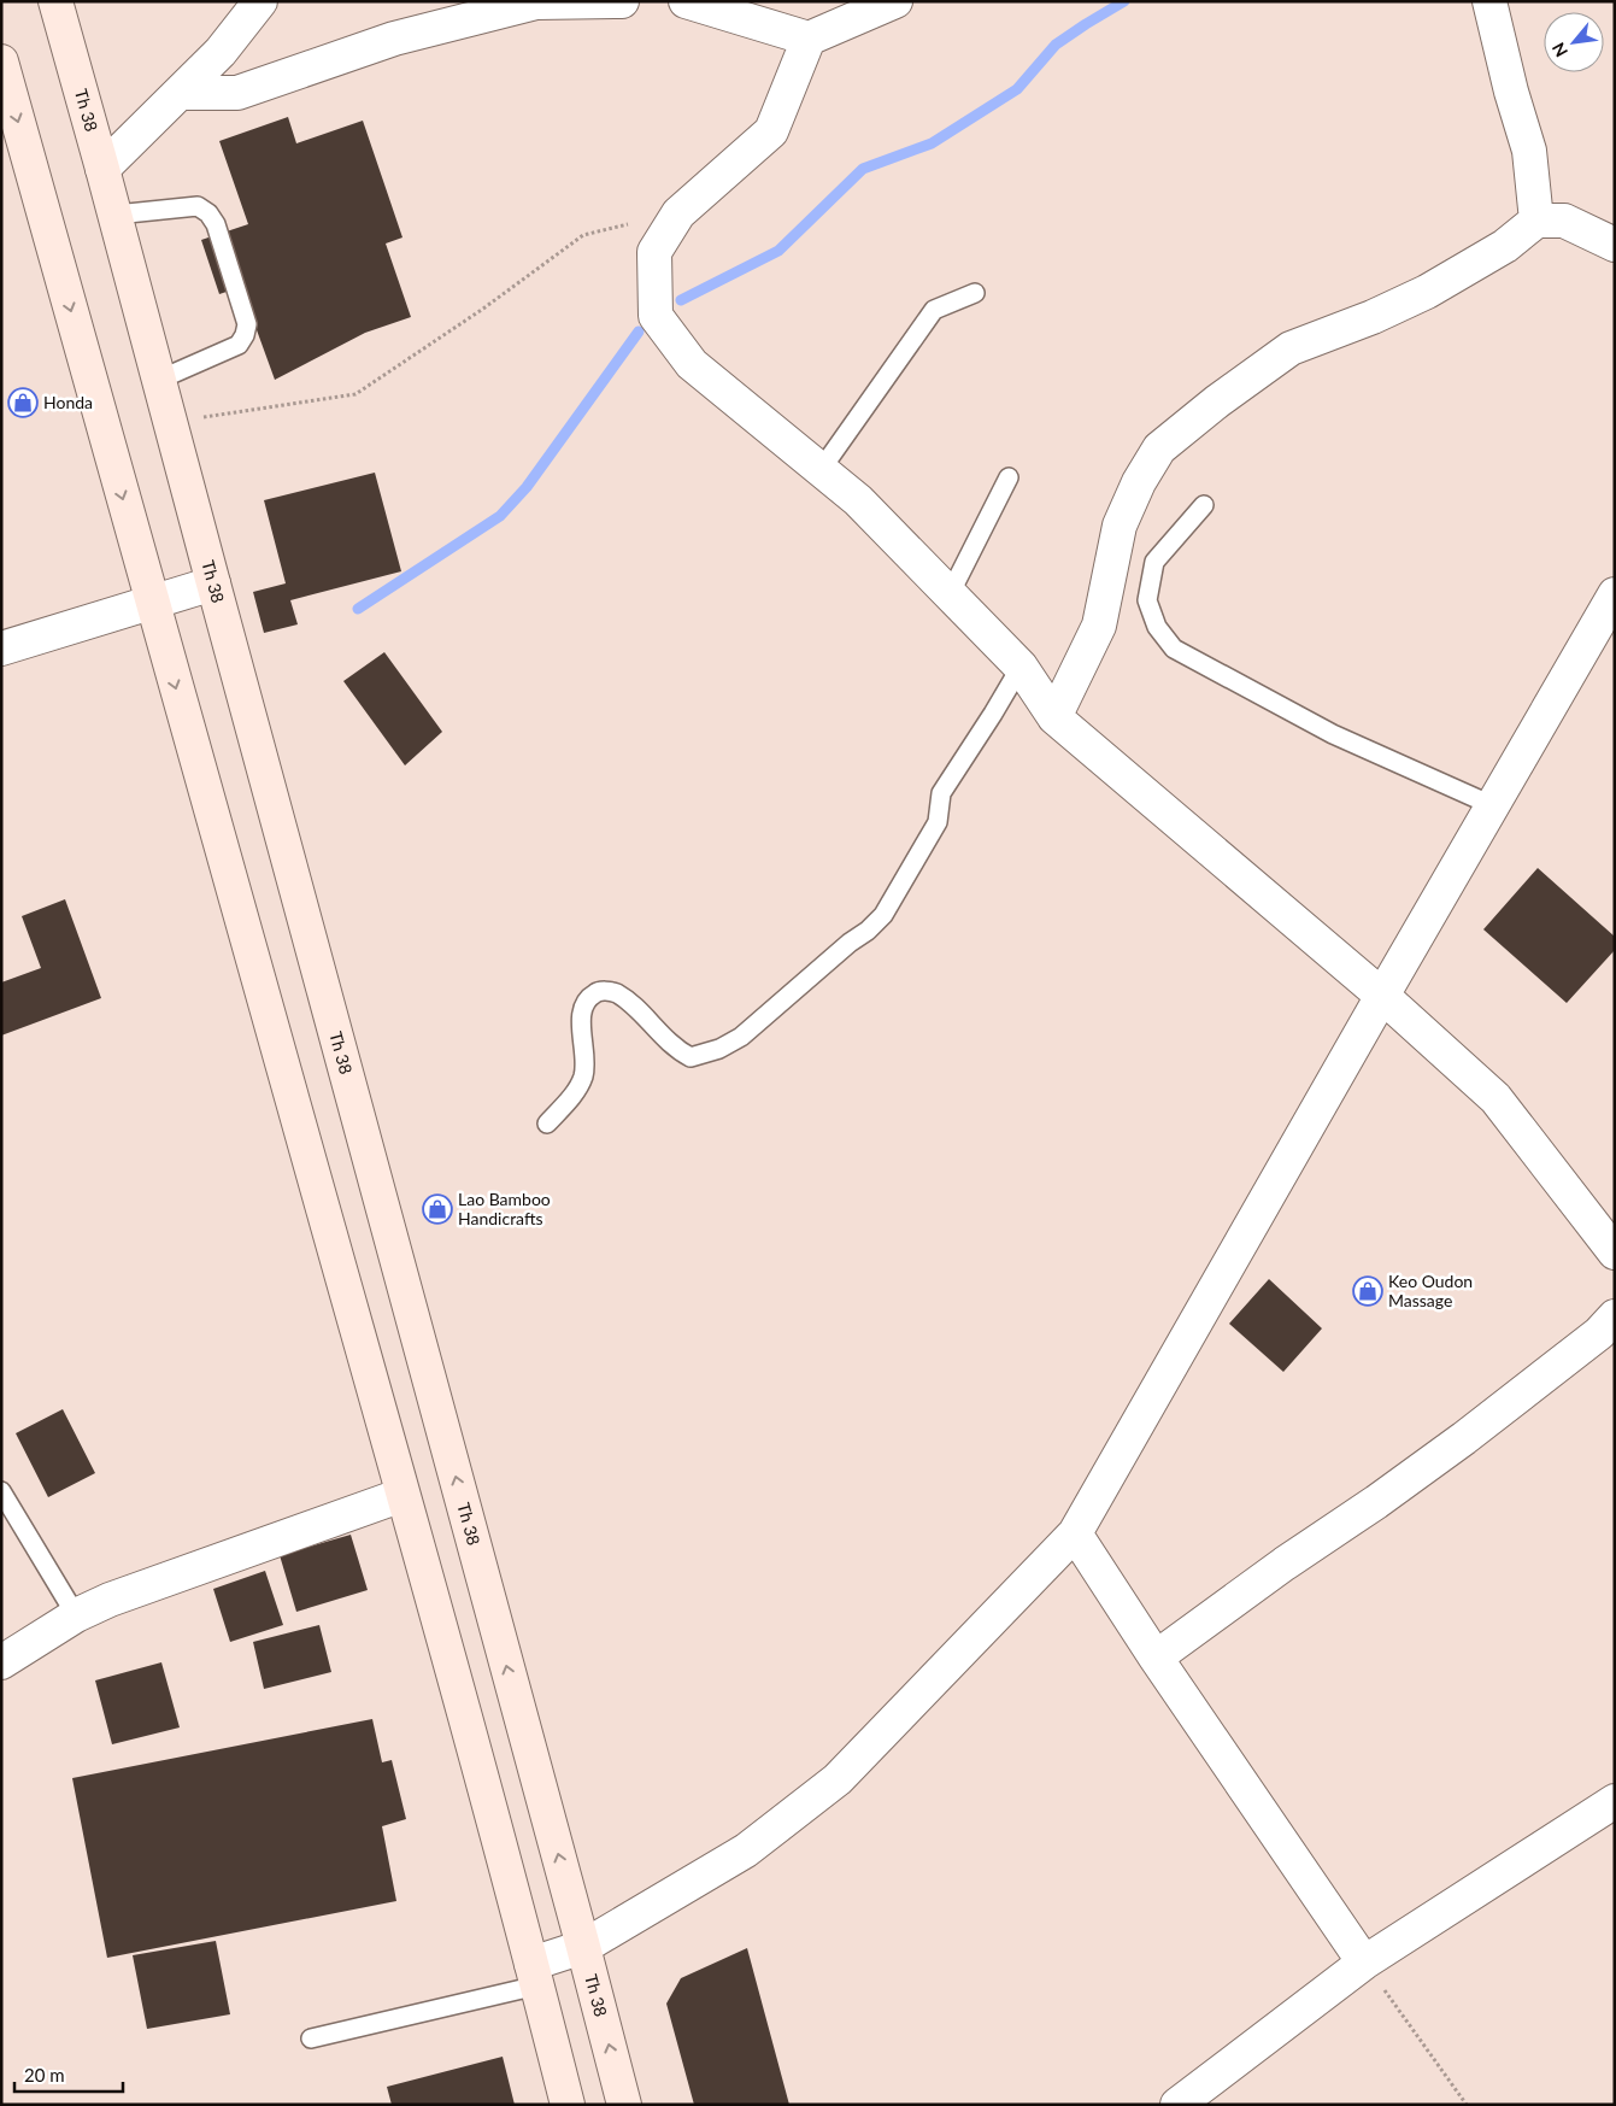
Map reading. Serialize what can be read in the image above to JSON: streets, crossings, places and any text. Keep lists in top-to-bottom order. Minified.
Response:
{"streets":{"street":["Th 38"]},"places":{"shop":["Honda","Lao Bamboo Handicrafts","Keo Oudon Massage"]},"scale_bar":"20 m","north":"bottom left"}
